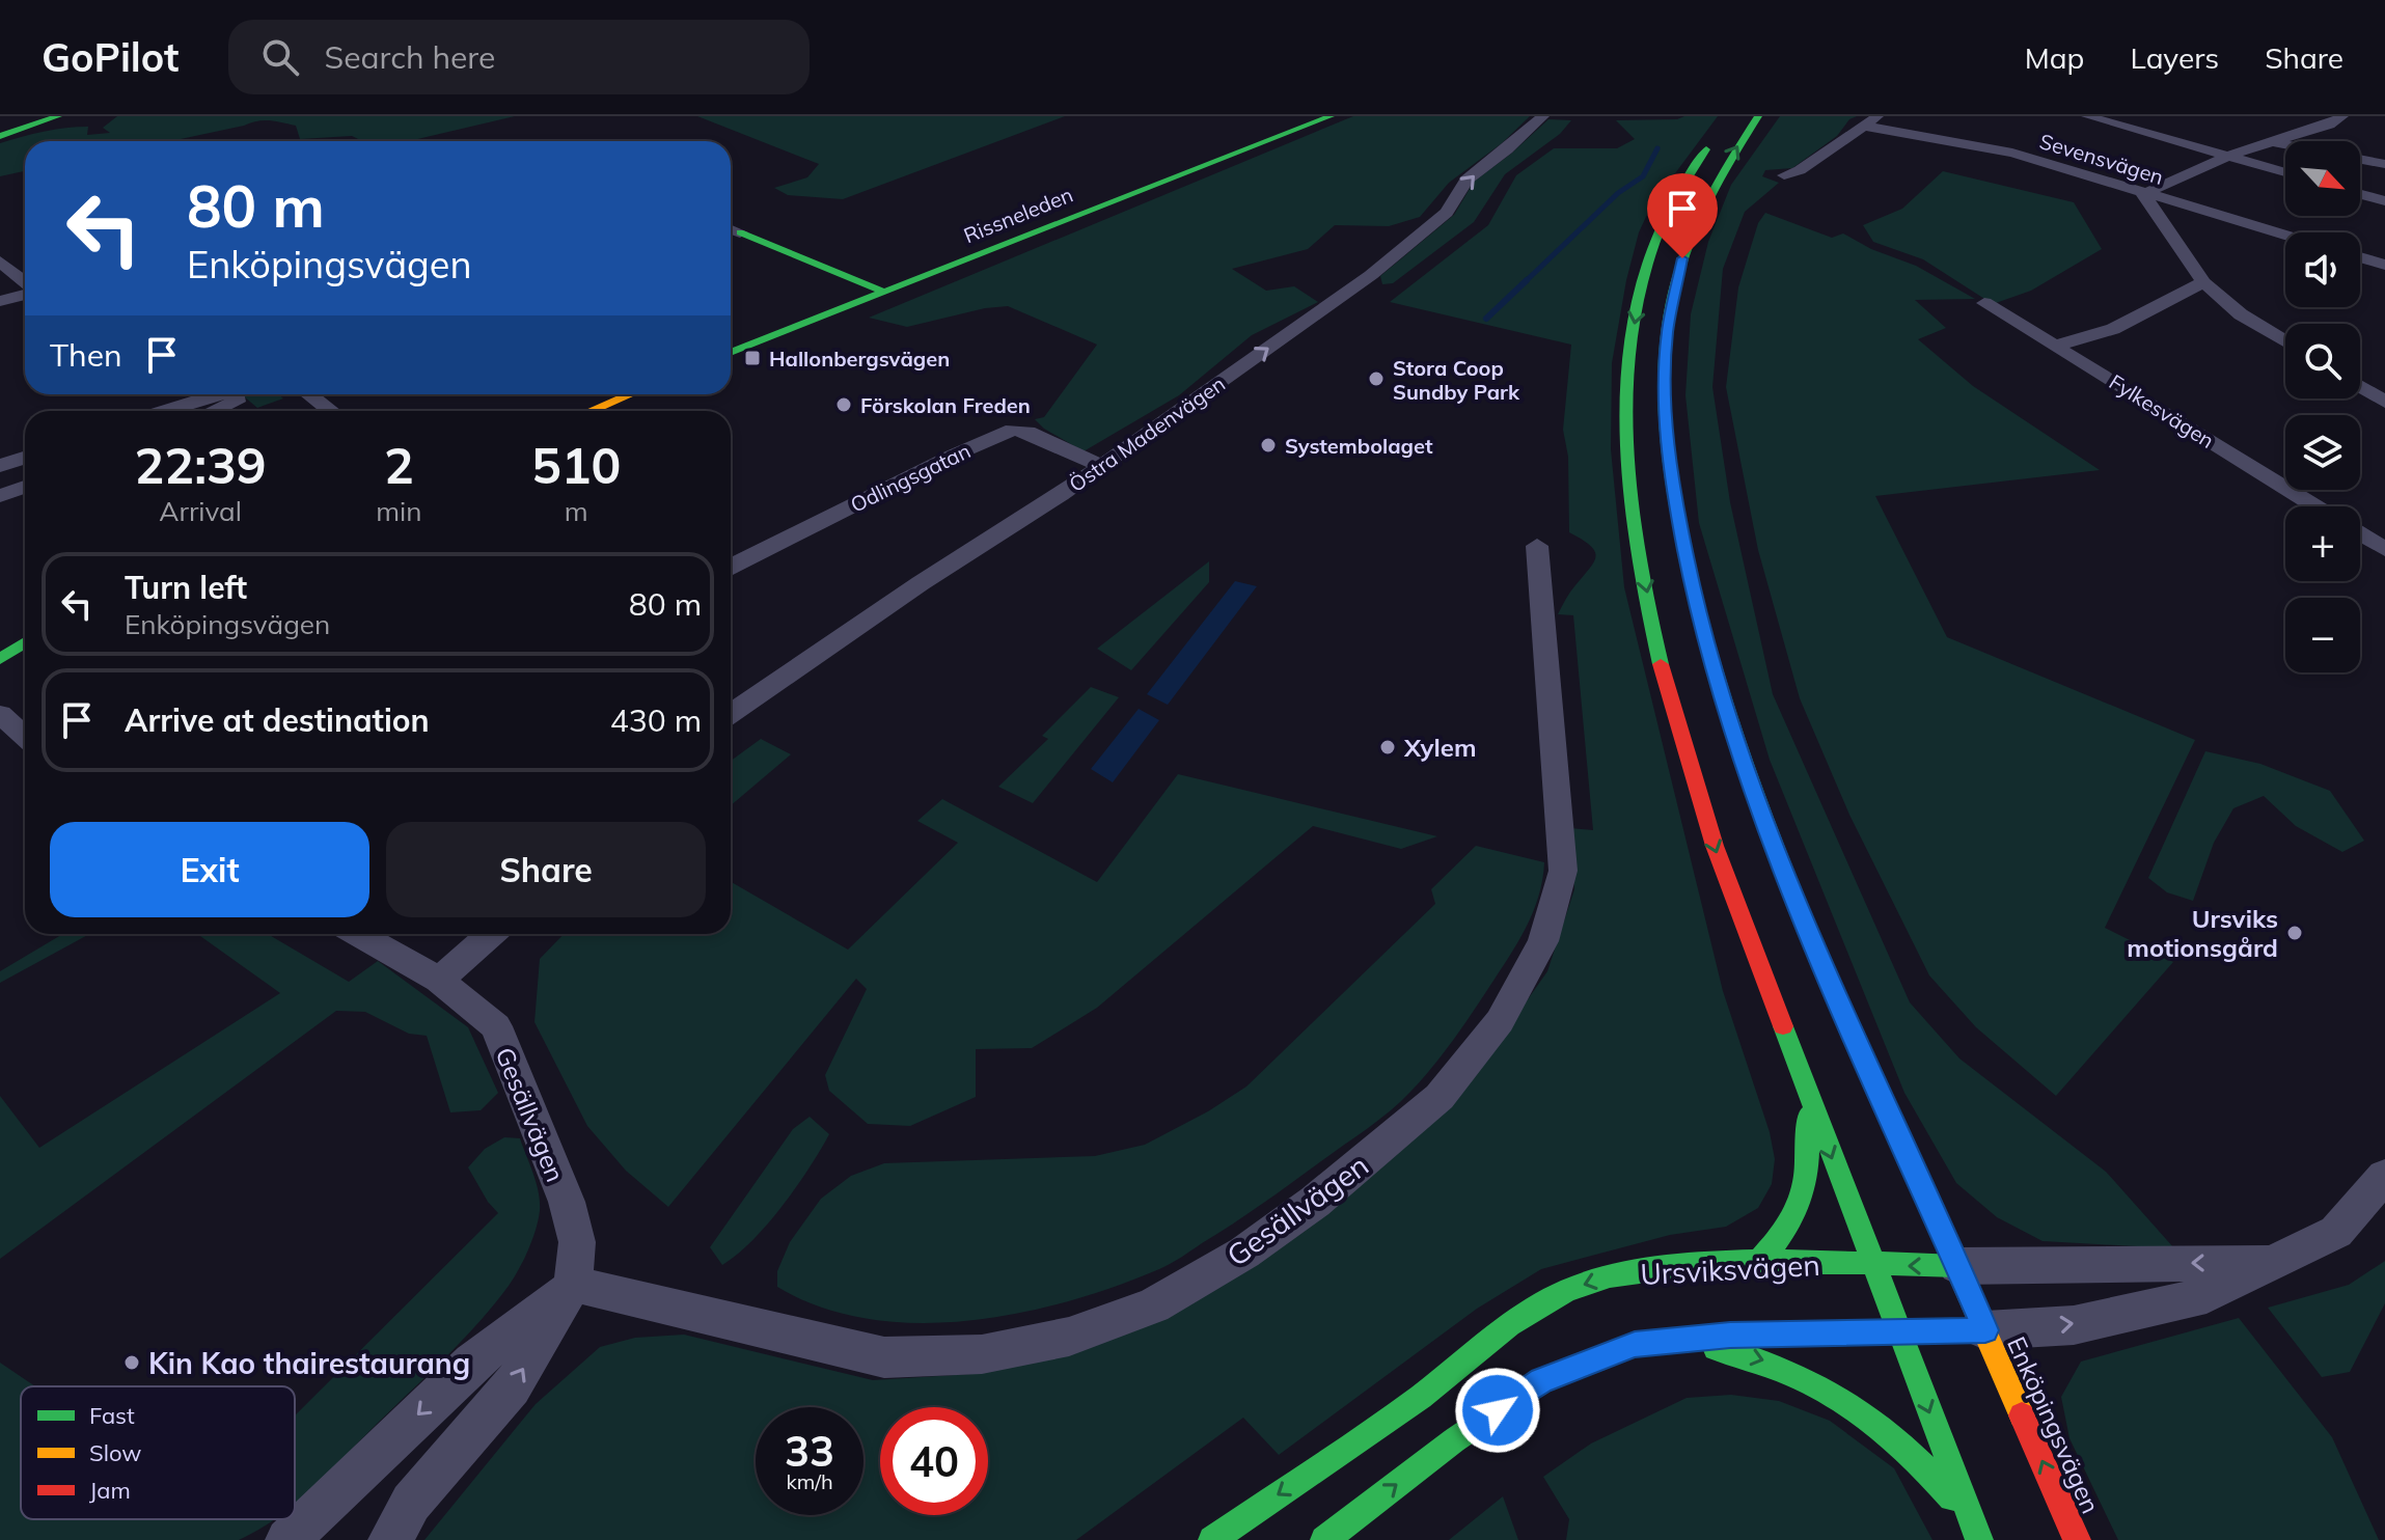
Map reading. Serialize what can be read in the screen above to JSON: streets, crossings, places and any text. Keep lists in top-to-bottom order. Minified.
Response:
{"streets":{"main road":["Rissneleden","Ursviksvägen","Enköpingsvägen"],"street":["Sevensvägen","Fylkesvägen","Östra Madenvägen","Odlingsgatan","Gesällvägen"]},"crossings":[["Östra Madenvägen","Odlingsgatan"],["Ursviksvägen","Enköpingsvägen"]],"one_way":["Östra Madenvägen"],"places":{"transit":["Hallonbergsvägen"],"other":["Stora Coop Sundby Park","Förskolan Freden","Systembolaget","Xylem","Ursviks motionsgård","Kin Kao thairestaurang"]},"legend":["Fast","Slow","Jam"],"north":"bottom right","page":{"header":"GoPilot","search":"Search here","nav":["Map","Layers","Share"],"map_buttons":["+","−"],"turn":["80 m","Enköpingsvägen"],"then":"Then","eta":["22:39","Arrival","2","min","510","m"],"list":[{"name":"Turn left","note":"Enköpingsvägen","value":"80 m"},{"name":"Arrive at destination","value":"430 m"}],"buttons":["Exit","Share"],"speed":"33 km/h","limit":"40"}}
